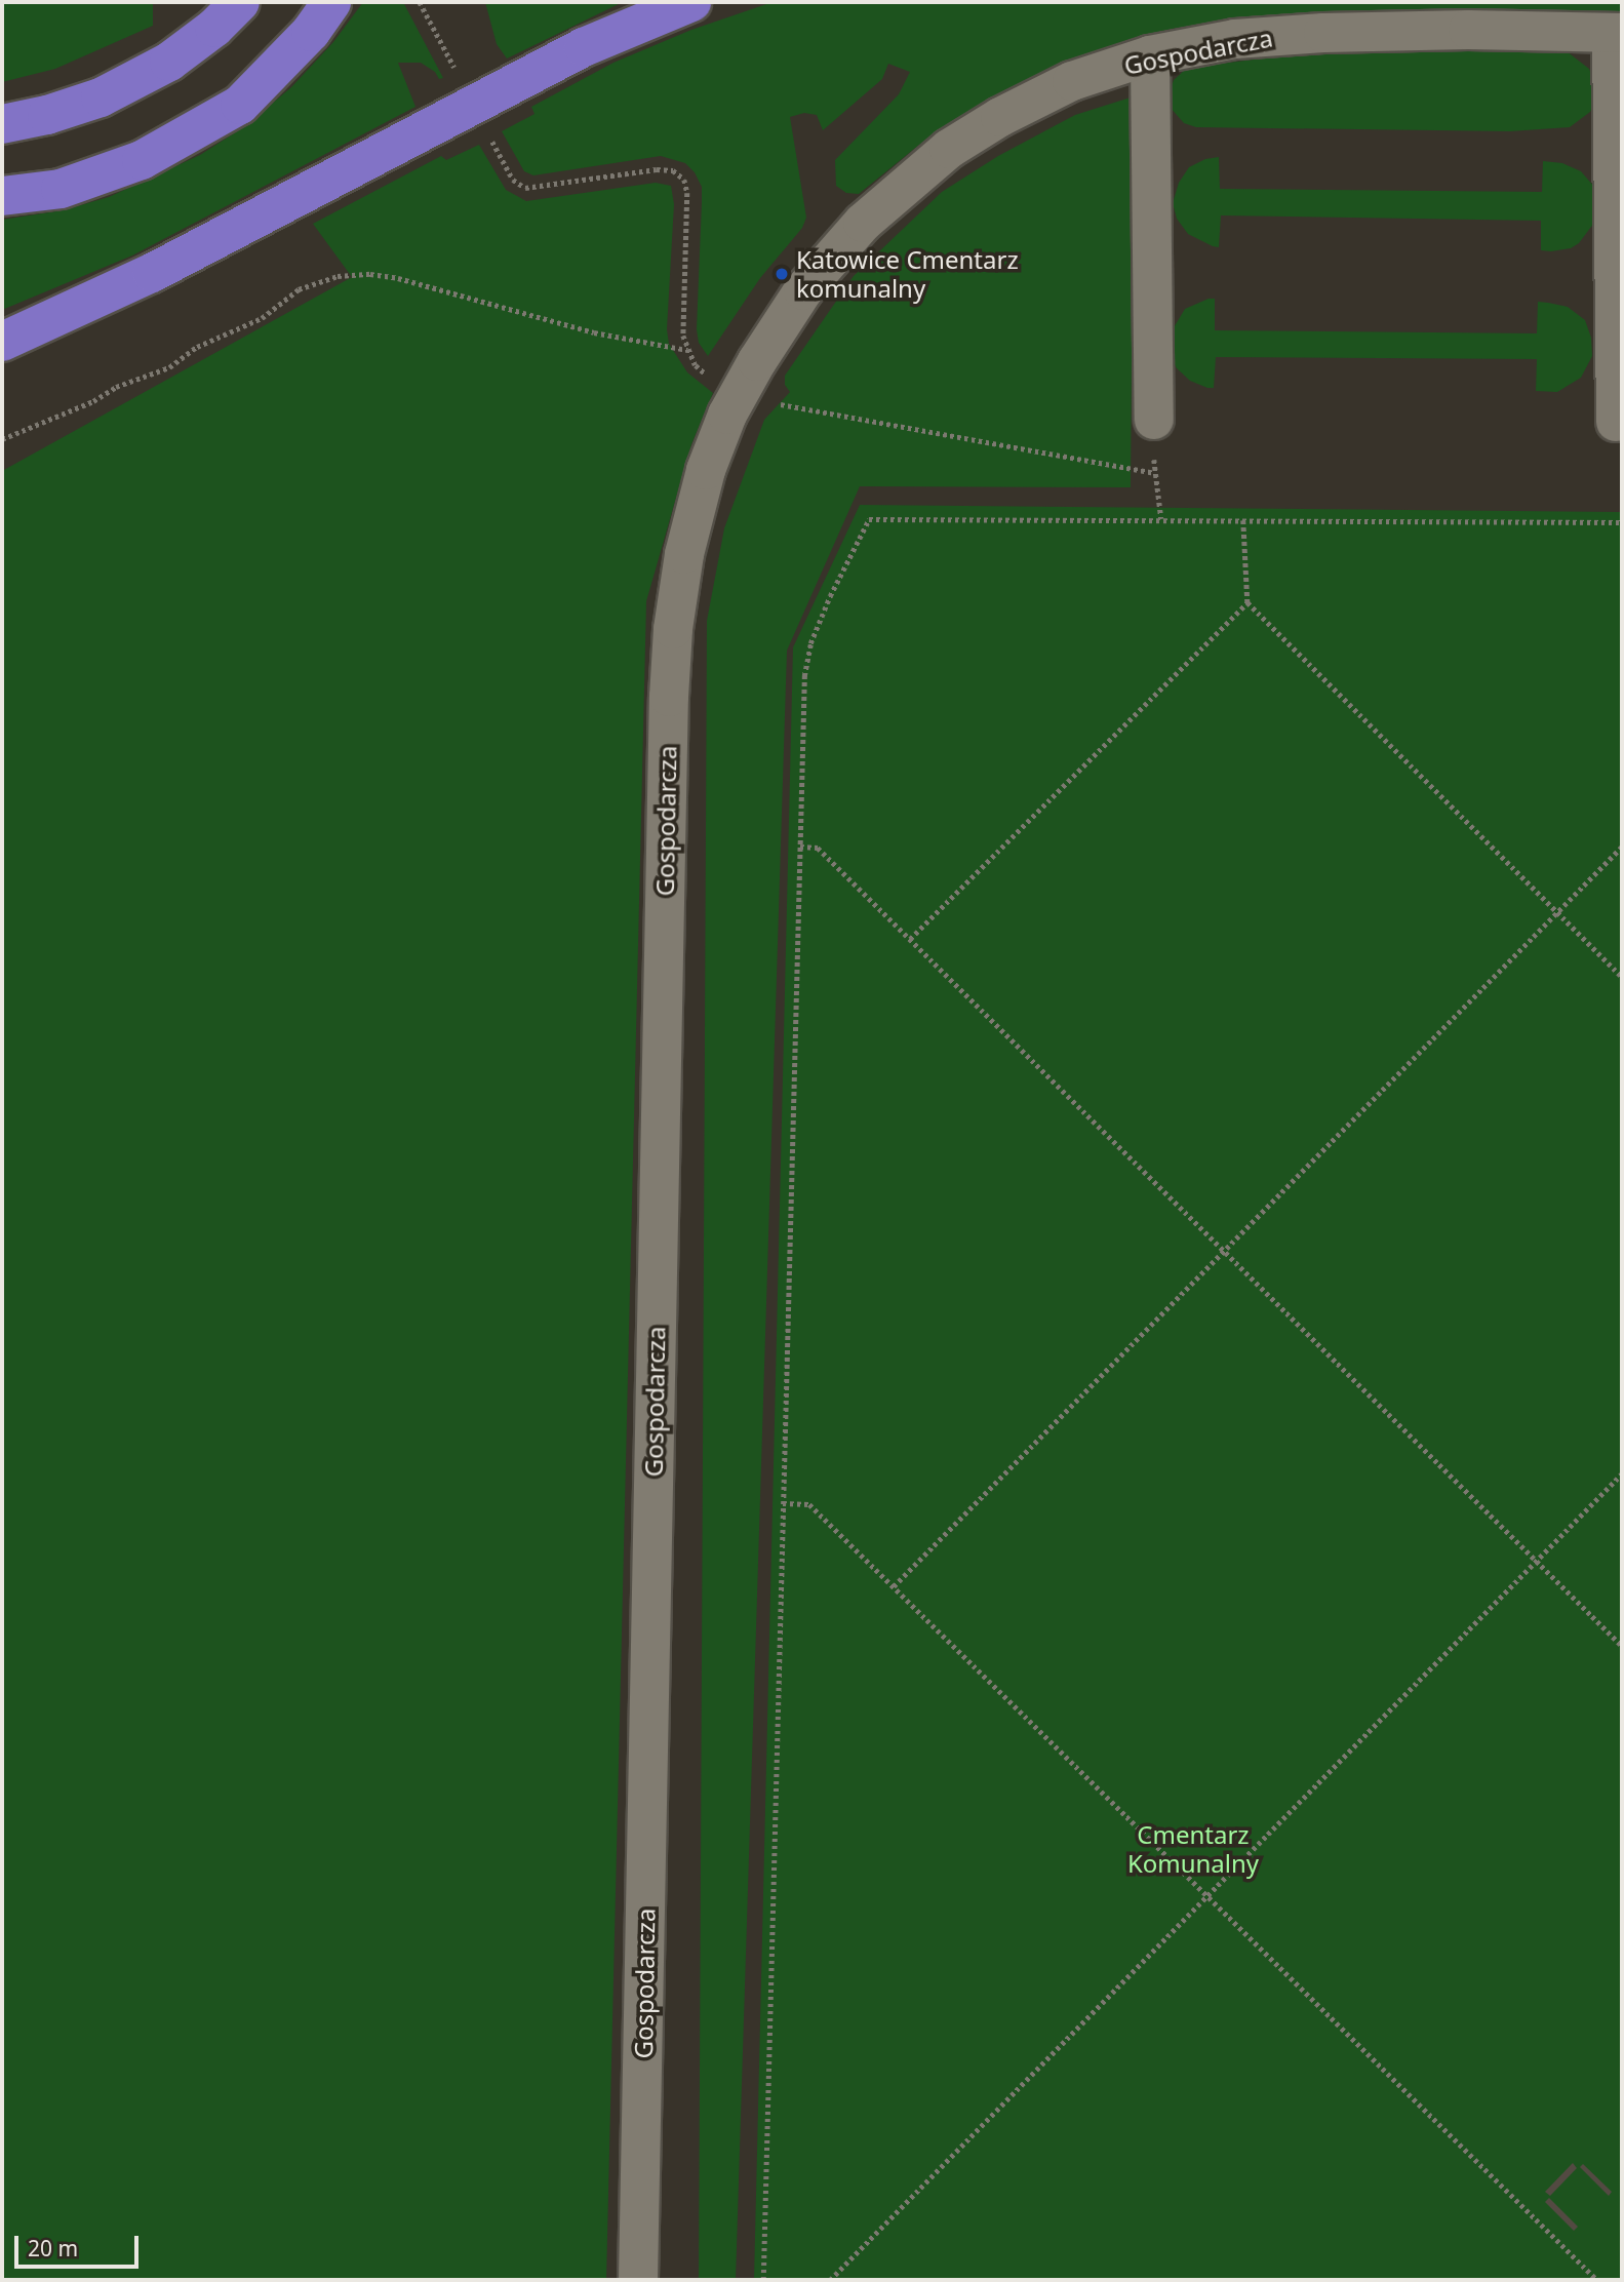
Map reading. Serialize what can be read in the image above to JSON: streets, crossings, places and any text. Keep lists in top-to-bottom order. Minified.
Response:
{"streets":{"street":["Gospodarcza"]},"parks":["Cmentarz Komunalny"],"places":["Katowice Cmentarz komunalny"],"scale_bar":"20 m"}
